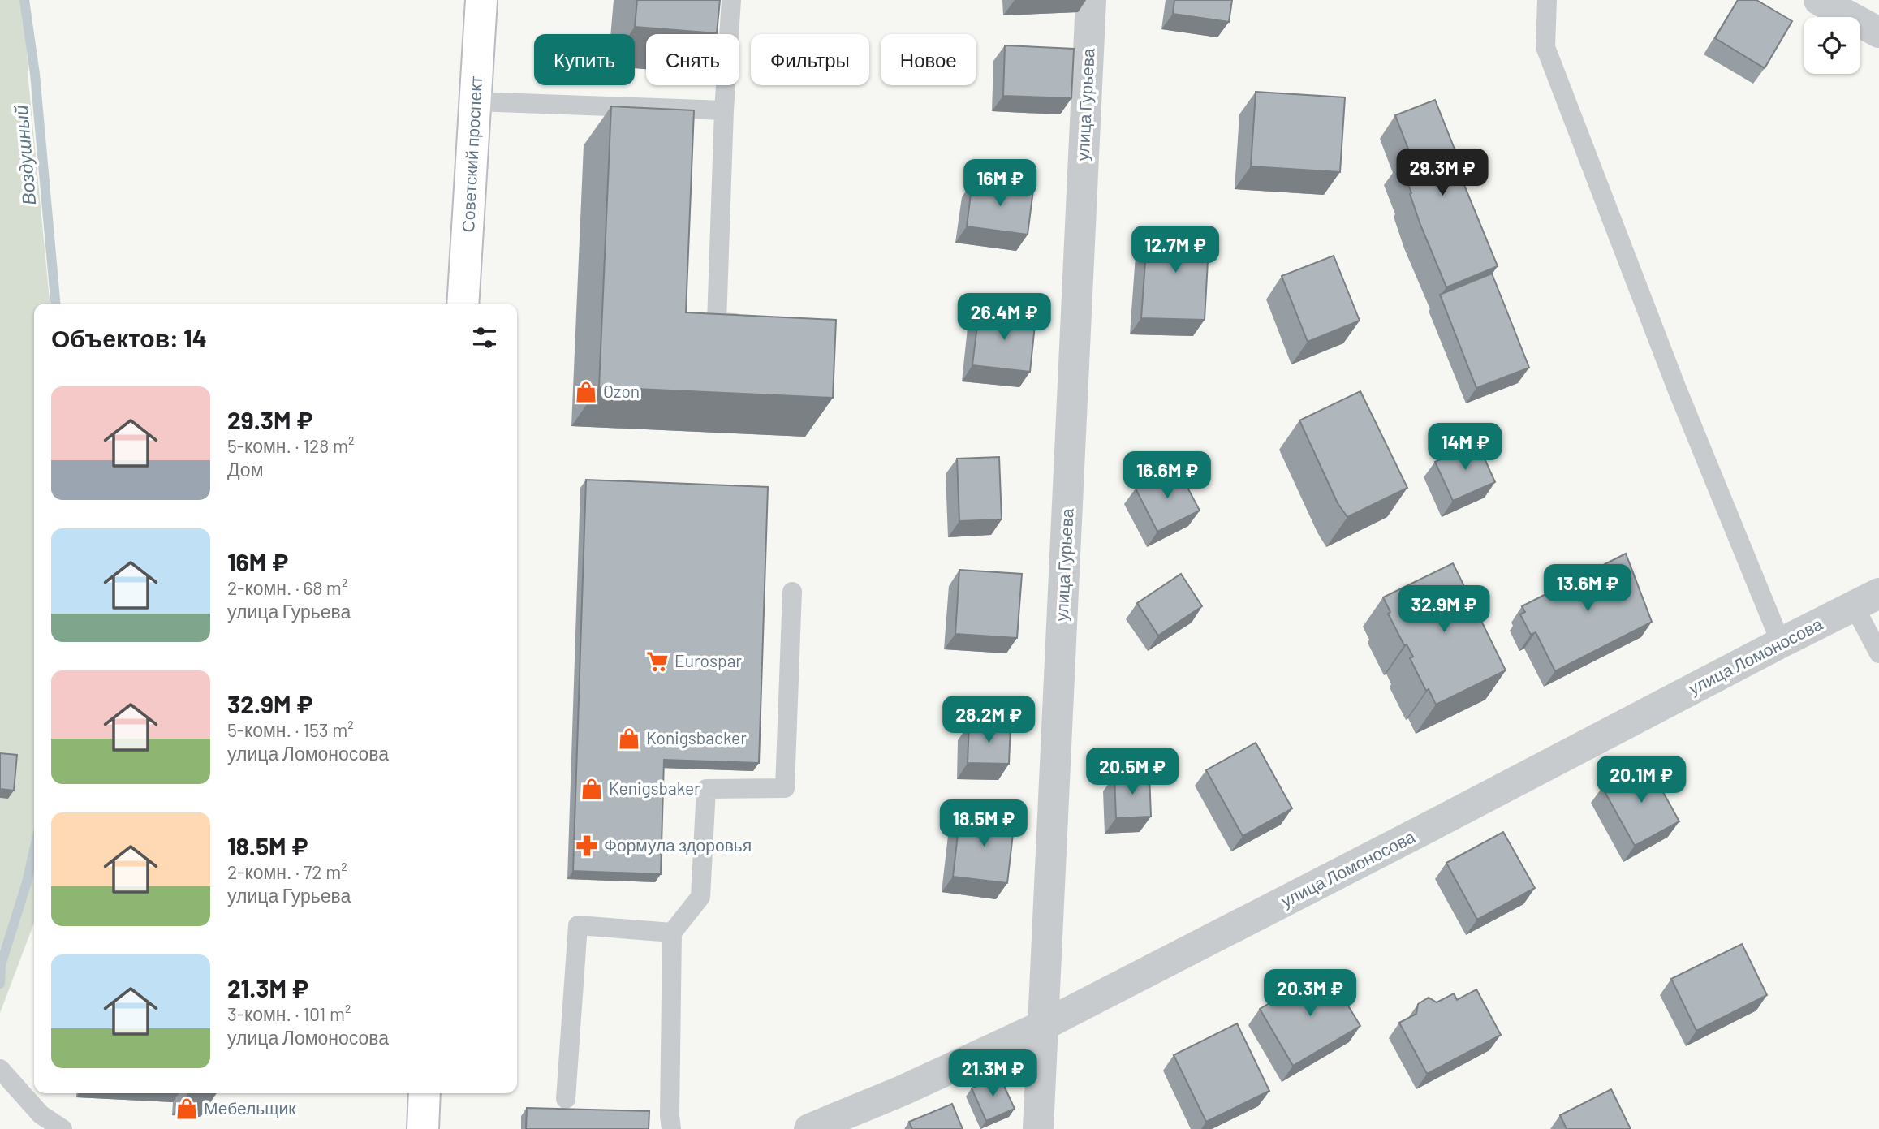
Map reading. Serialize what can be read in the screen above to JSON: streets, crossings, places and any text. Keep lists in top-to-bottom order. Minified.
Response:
{"streets":{"main road":["Советский проспект"],"street":["улица Гурьева","улица Ломоносова"]},"crossings":[["улица Гурьева","улица Ломоносова"]],"water":["Воздушный"],"places":{"shop":["Ozon","Konigsbacker","Kenigsbaker","Мебельщик"],"supermarket":["Eurospar"],"pharmacy":["Формула здоровья"]},"page":{"chip":["Купить","Снять","Фильтры","Новое"],"price":["29.3M ₽","16M ₽","12.7M ₽","26.4M ₽","14M ₽","16.6M ₽","13.6M ₽","32.9M ₽","28.2M ₽","20.5M ₽","20.1M ₽","18.5M ₽","20.3M ₽","21.3M ₽"],"heading":"Объектов: 14","list":[{"name":"29.3M ₽","note":"5-комн. · 128 m² · Дом"},{"name":"16M ₽","note":"2-комн. · 68 m² · улица Гурьева"},{"name":"32.9M ₽","note":"5-комн. · 153 m² · улица Ломоносова"},{"name":"18.5M ₽","note":"2-комн. · 72 m² · улица Гурьева"},{"name":"21.3M ₽","note":"3-комн. · 101 m² · улица Ломоносова"}]}}
